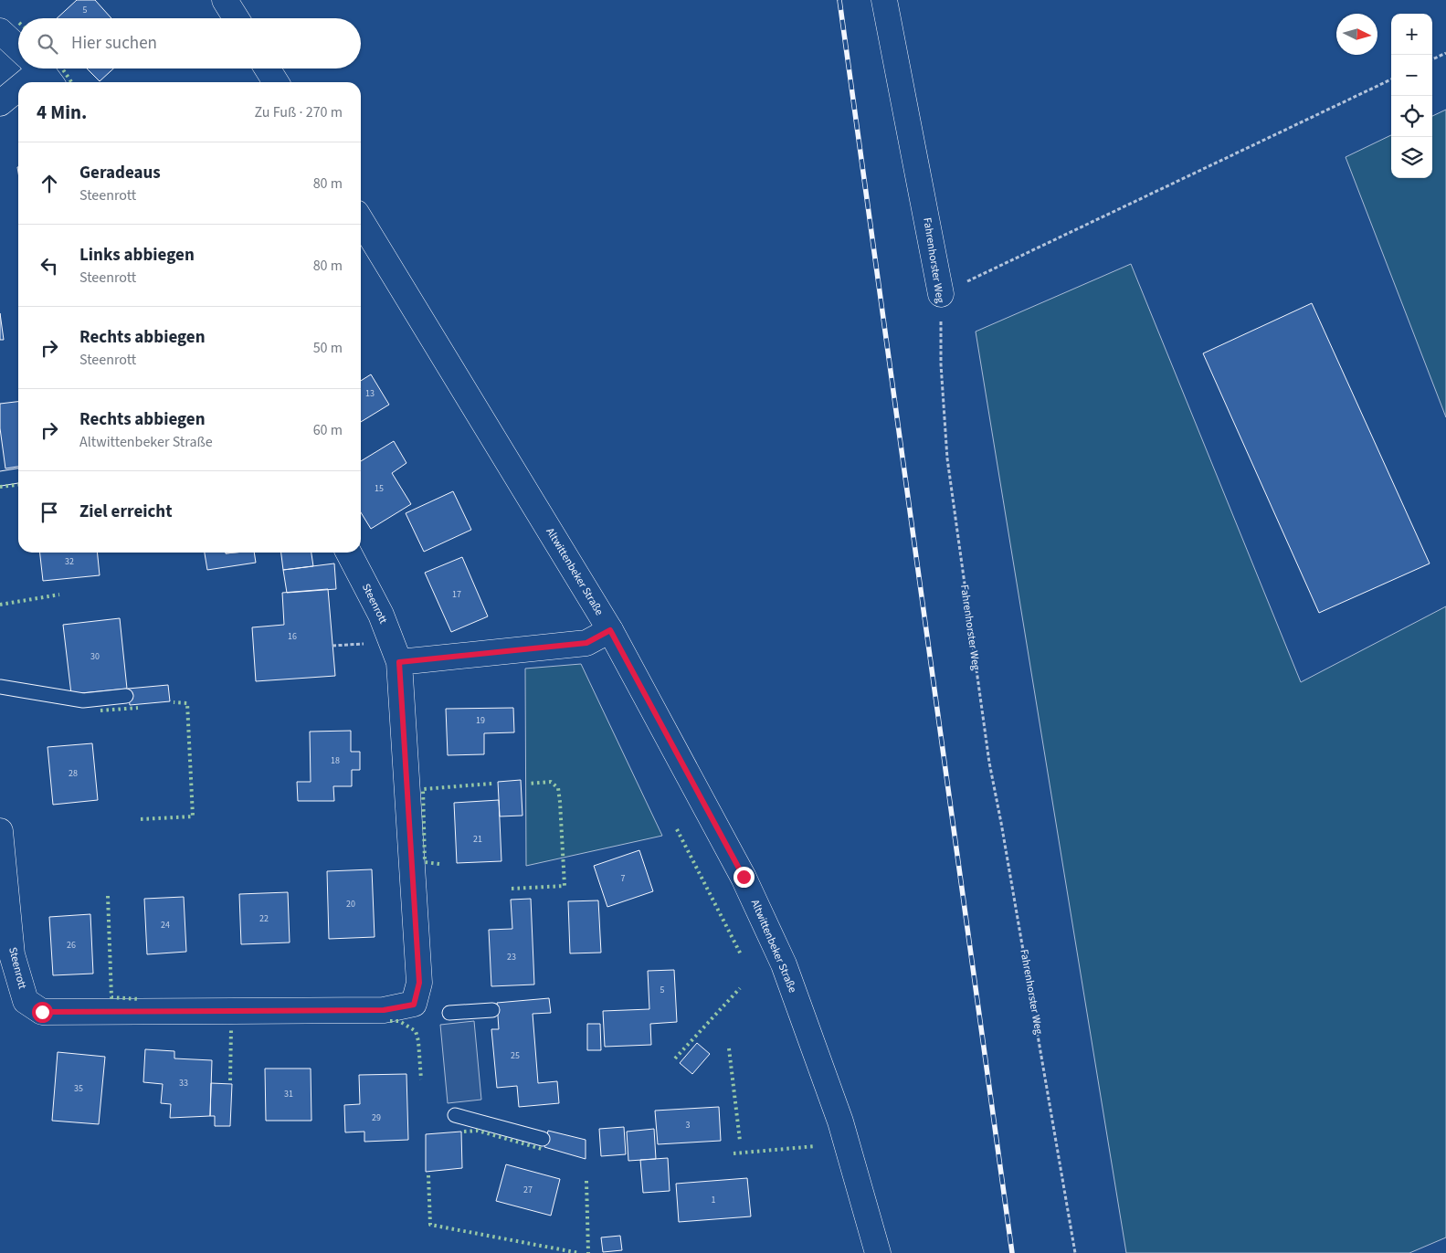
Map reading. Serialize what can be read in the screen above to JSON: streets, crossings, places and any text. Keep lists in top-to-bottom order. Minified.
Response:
{"streets":{"street":["Fahrenhorster Weg","Altwittenbeker Straße","Steenrott"]},"house_numbers":["5","13","15","32","17","16","30","19","18","28","21","7","20","22","24","26","23","5","25","33","35","31","29","3","27","1"],"north":"right","page":{"map_buttons":["+","−"],"search":"Hier suchen","heading":["4 Min.","Zu Fuß · 270 m"],"list":[["Geradeaus","Steenrott","80 m"],["Links abbiegen","Steenrott","80 m"],["Rechts abbiegen","Steenrott","50 m"],["Rechts abbiegen","Altwittenbeker Straße","60 m"],"Ziel erreicht"]}}
